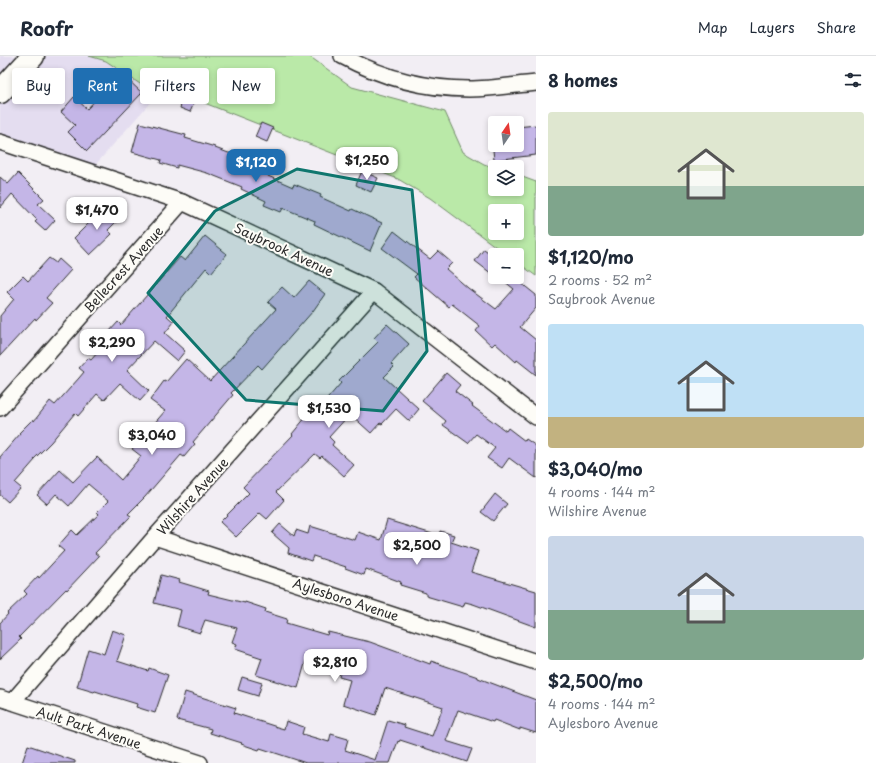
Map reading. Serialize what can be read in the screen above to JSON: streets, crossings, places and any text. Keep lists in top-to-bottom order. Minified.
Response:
{"streets":{"street":["Saybrook Avenue","Bellecrest Avenue","Wilshire Avenue","Aylesboro Avenue","Ault Park Avenue"]},"crossings":[["Saybrook Avenue","Bellecrest Avenue"],["Saybrook Avenue","Wilshire Avenue"],["Wilshire Avenue","Aylesboro Avenue"],["Wilshire Avenue","Ault Park Avenue"]],"north":"top","page":{"header":"Roofr","nav":["Map","Layers","Share"],"heading":"8 homes","chip":["Buy","Rent","Filters","New"],"list":[{"name":"$1,120/mo","note":"2 rooms · 52 m² · Saybrook Avenue"},{"name":"$3,040/mo","note":"4 rooms · 144 m² · Wilshire Avenue"},{"name":"$2,500/mo","note":"4 rooms · 144 m² · Aylesboro Avenue"}],"map_buttons":["+","−"],"price":["$1,250","$1,120","$1,470","$2,290","$1,530","$3,040","$2,500","$2,810"]}}
